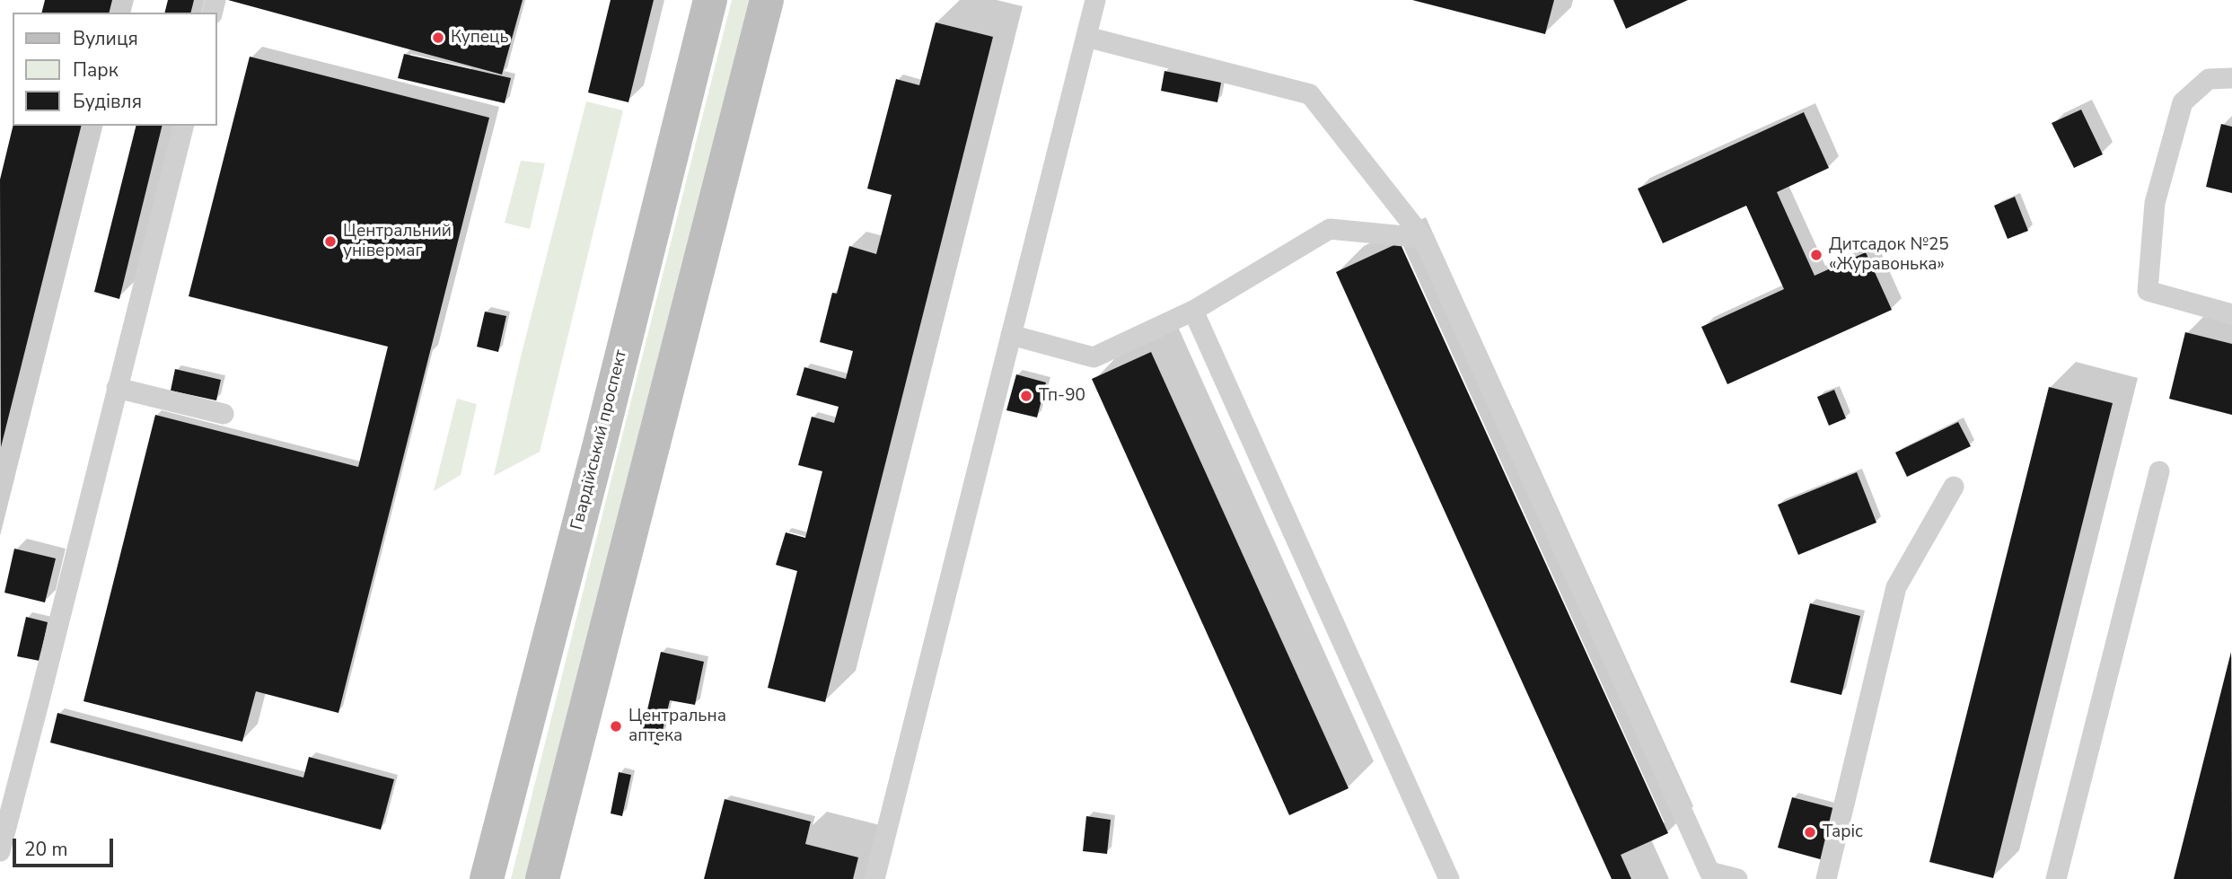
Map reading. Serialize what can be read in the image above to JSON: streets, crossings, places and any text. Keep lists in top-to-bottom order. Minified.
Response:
{"streets":{"main road":["Гвардійський проспект"]},"places":["Купець","Центральний універмаг","Дитсадок №25 «Журавонька»","Тп-90","Центральна аптека","Таріс"],"legend":["Вулиця","Парк","Будівля"],"scale_bar":"20 m"}
